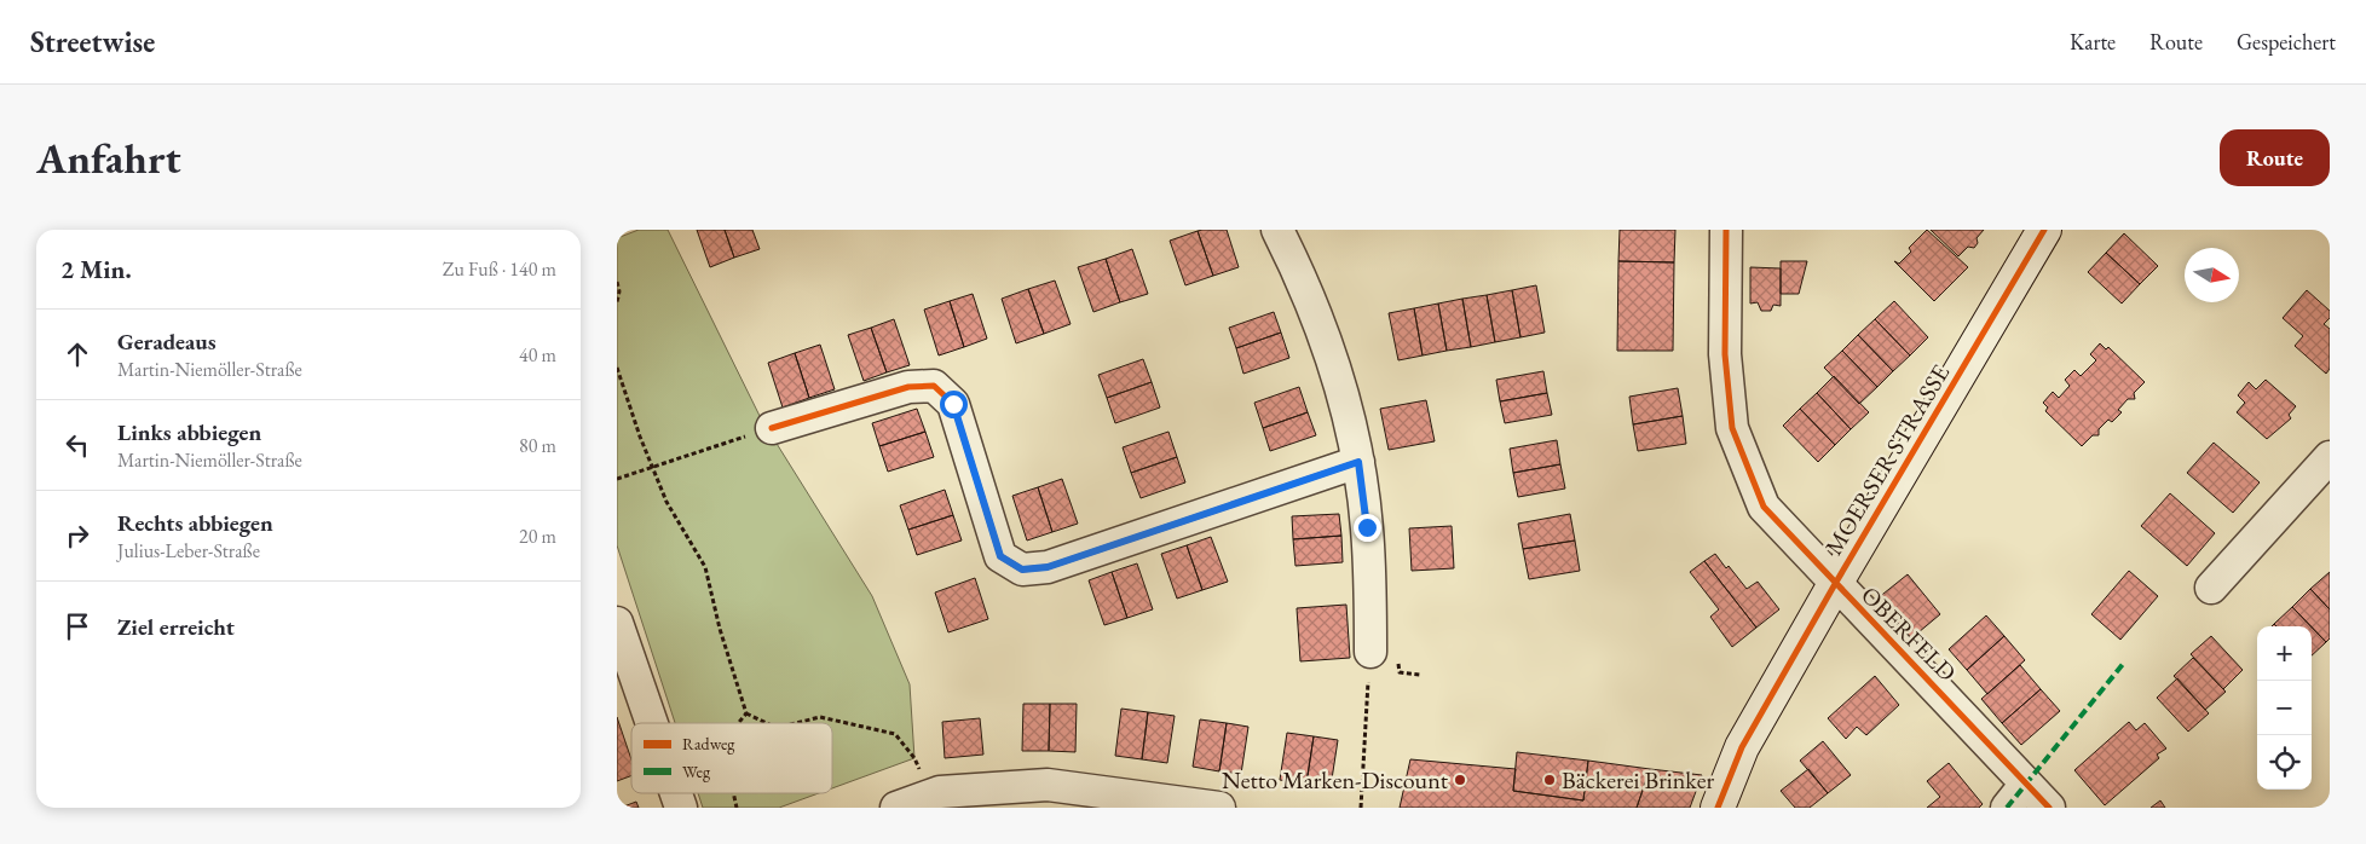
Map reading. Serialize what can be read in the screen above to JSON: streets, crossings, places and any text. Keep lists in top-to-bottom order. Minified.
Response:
{"streets":{"street":["MOERSER STRASSE","OBERFELD"]},"crossings":[["MOERSER STRASSE","OBERFELD"]],"places":["Netto Marken-Discount","Bäckerei Brinker"],"legend":["Radweg","Weg"],"north":"right","page":{"header":"Streetwise","nav":["Karte","Route","Gespeichert"],"buttons":"Route","title":"Anfahrt","heading":["2 Min.","Zu Fuß · 140 m"],"list":[["Geradeaus","Martin-Niemöller-Straße","40 m"],["Links abbiegen","Martin-Niemöller-Straße","80 m"],["Rechts abbiegen","Julius-Leber-Straße","20 m"],"Ziel erreicht"],"map_buttons":["+","−"]}}
